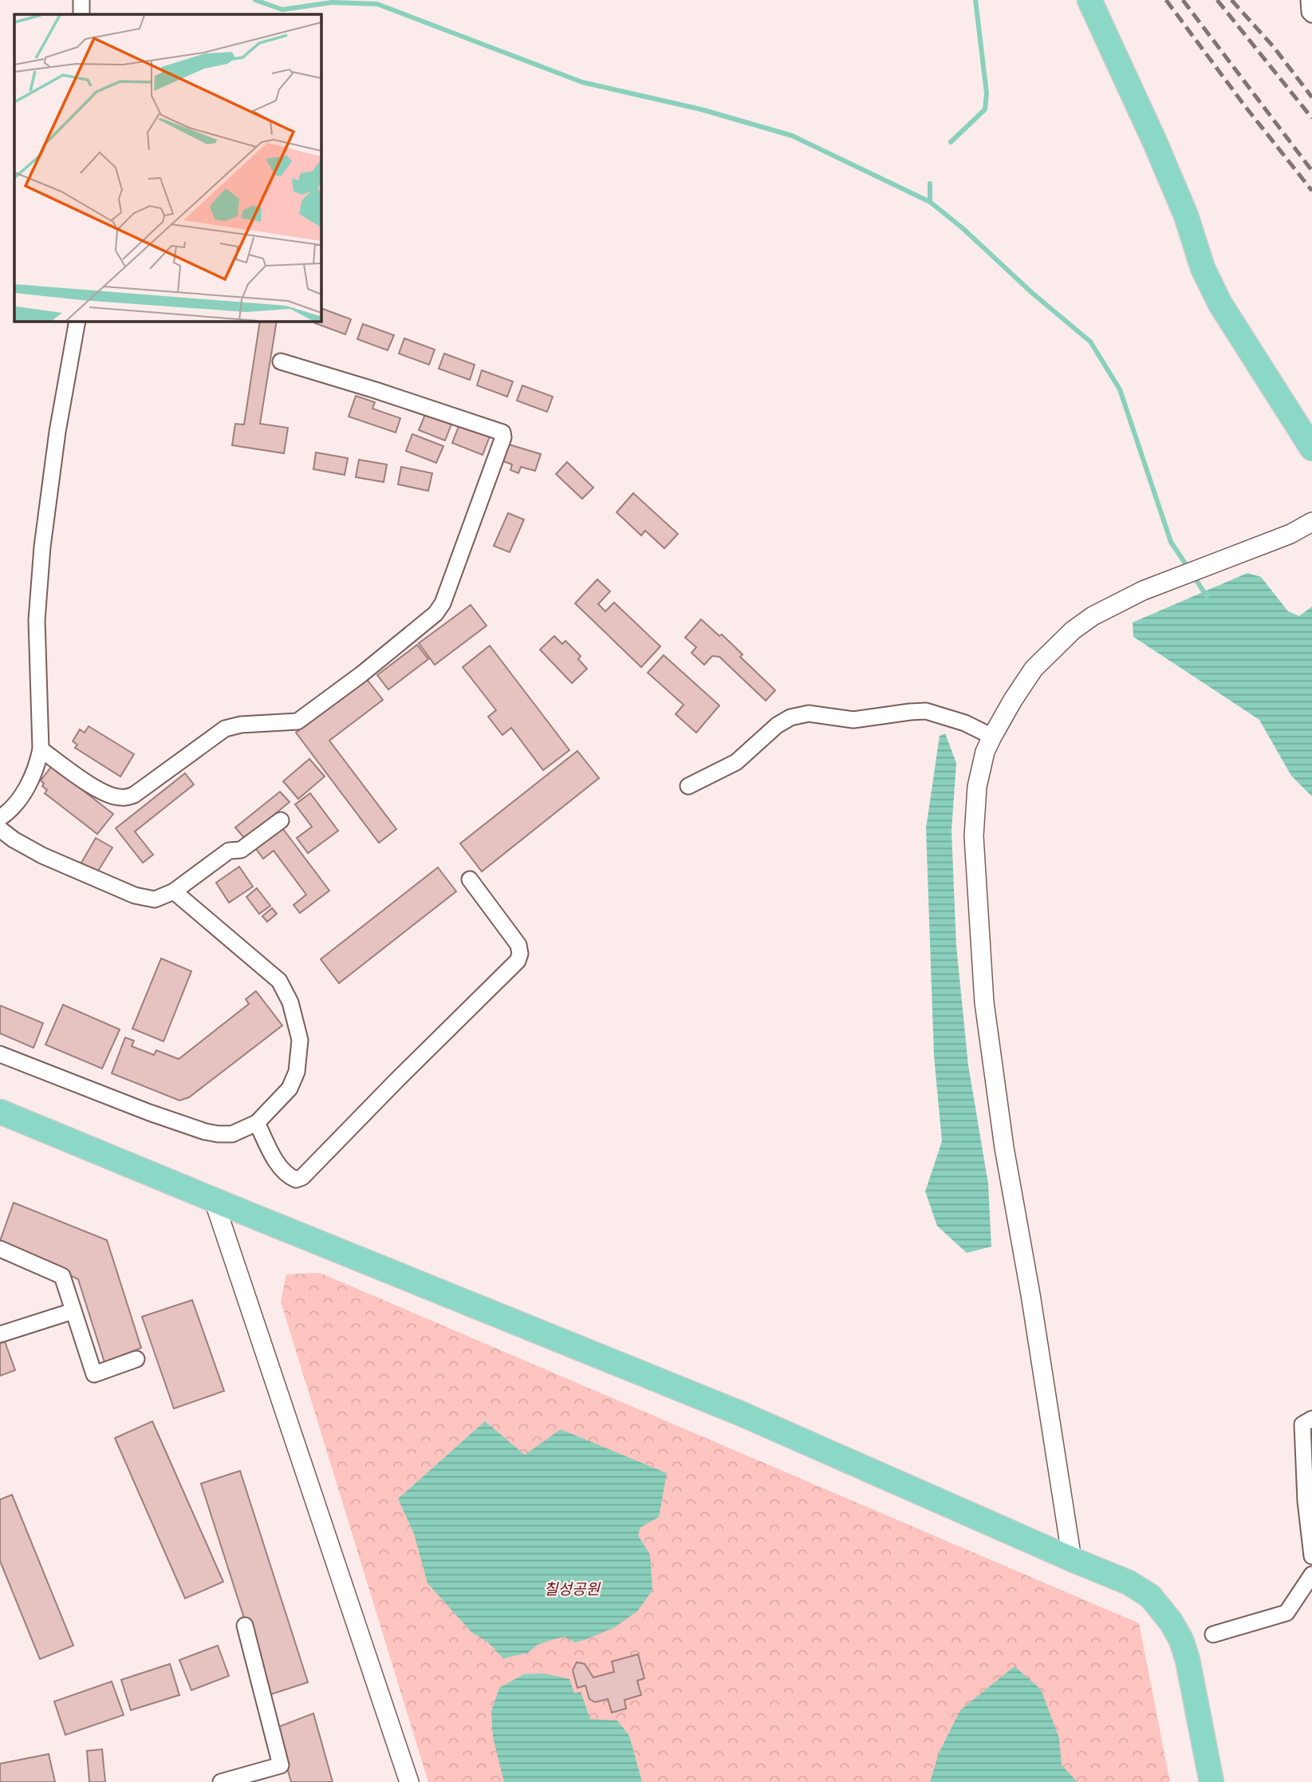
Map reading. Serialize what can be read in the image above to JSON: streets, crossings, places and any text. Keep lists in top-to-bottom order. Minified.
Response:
{"parks":["칠성공원"]}
